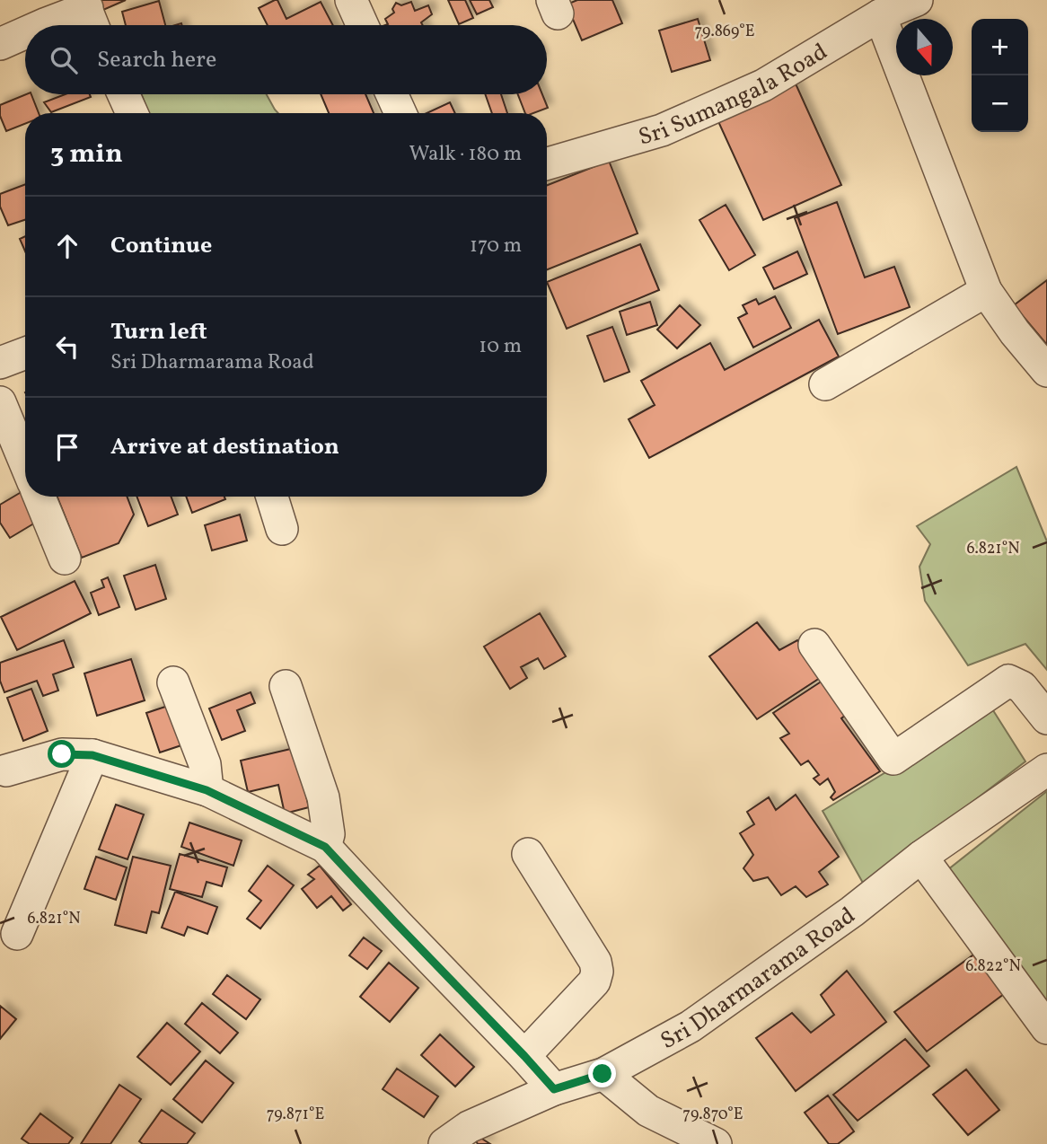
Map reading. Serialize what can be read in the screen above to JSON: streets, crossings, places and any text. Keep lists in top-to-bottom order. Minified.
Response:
{"streets":{"street":["Sri Sumangala Road","Sri Dharmarama Road"]},"north":"bottom","page":{"map_buttons":["+","−"],"search":"Search here","heading":["3 min","Walk · 180 m"],"list":[["Continue","170 m"],["Turn left","Sri Dharmarama Road","10 m"],"Arrive at destination"]},"coordinates":["79.869°E","6.821°N","6.822°N","79.871°E","79.870°E"]}
